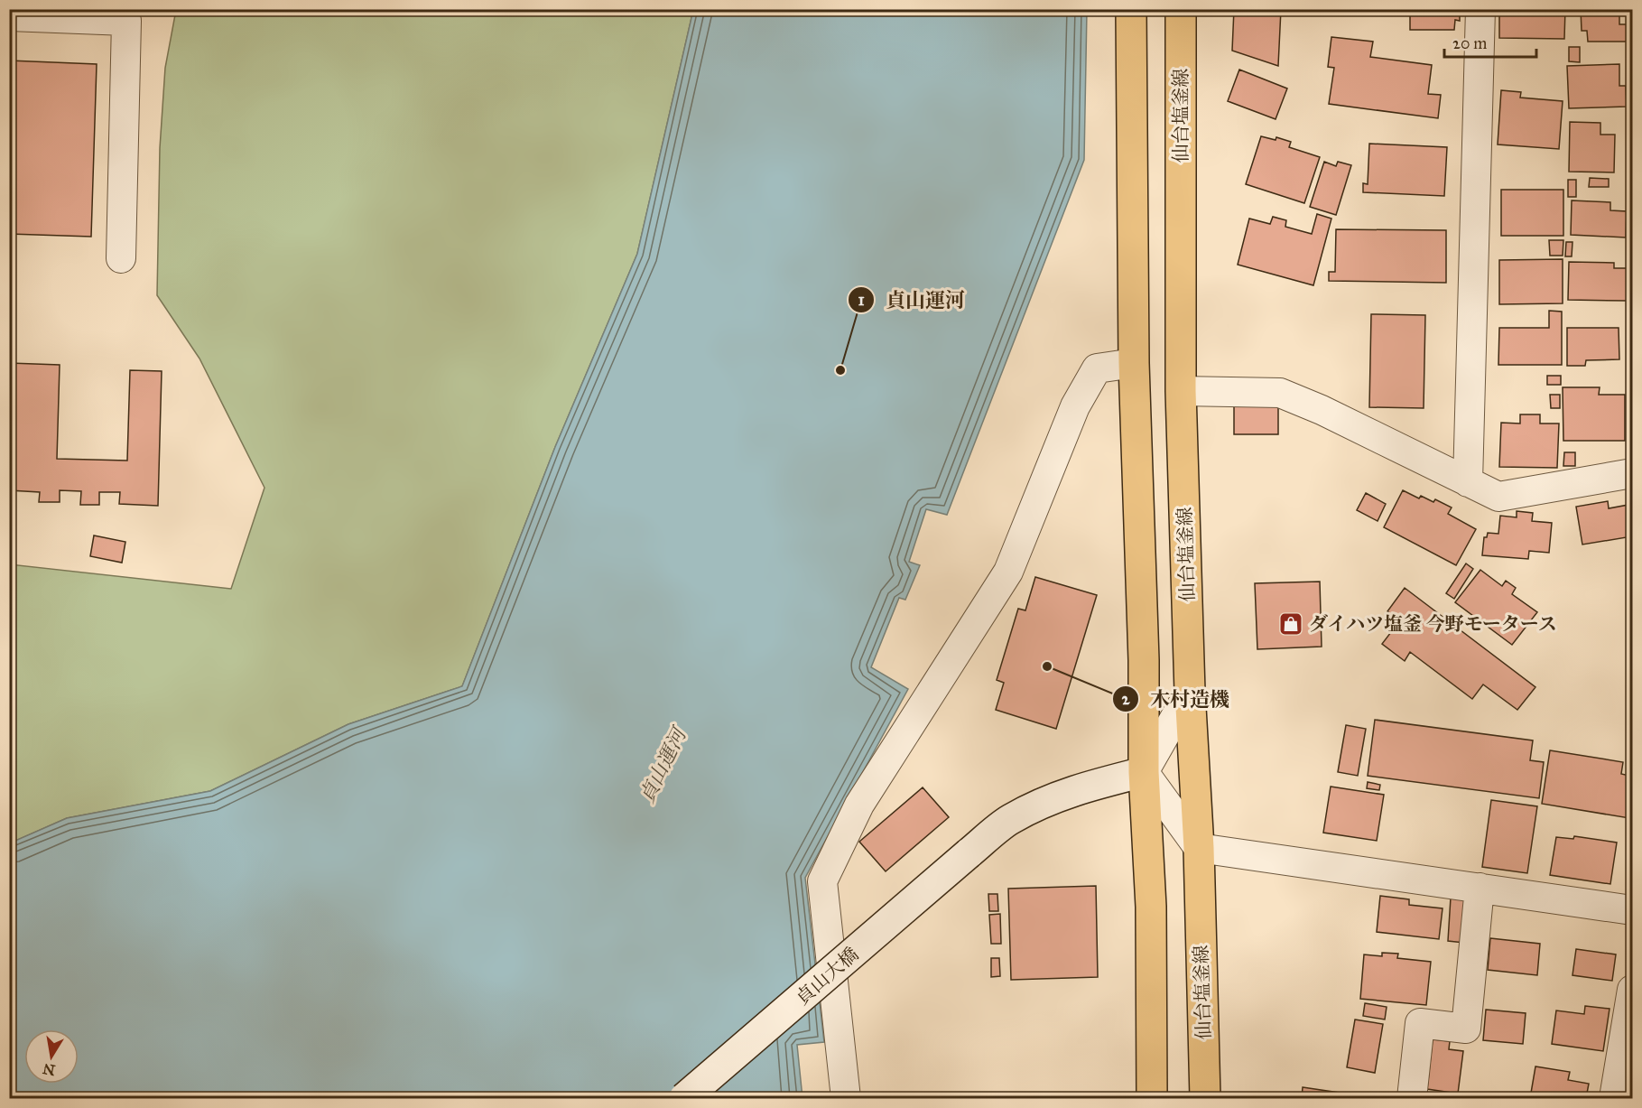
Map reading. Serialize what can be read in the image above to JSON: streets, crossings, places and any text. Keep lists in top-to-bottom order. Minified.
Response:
{"streets":{"main road":["仙台塩釜線"],"street":["貞山大橋"]},"water":["貞山運河"],"places":{"other":["貞山運河","木村造機"],"shop":["ダイハツ塩釜 今野モータース"]},"scale_bar":"20 m","north":"bottom"}
